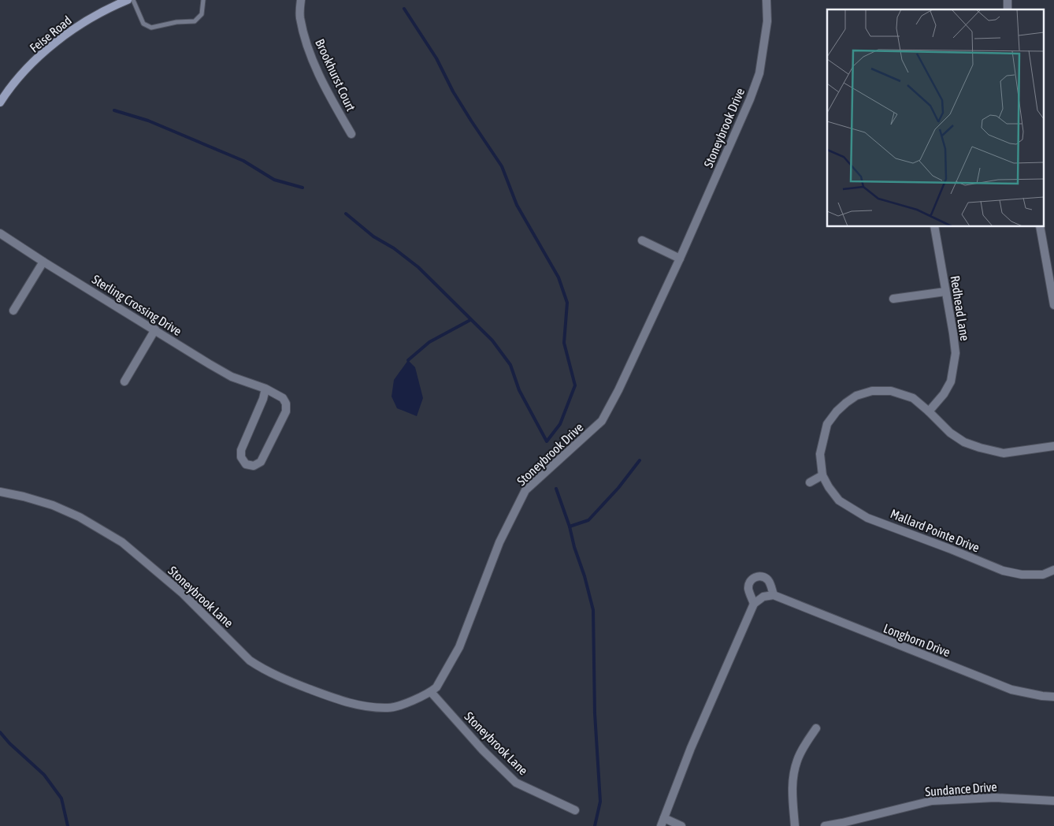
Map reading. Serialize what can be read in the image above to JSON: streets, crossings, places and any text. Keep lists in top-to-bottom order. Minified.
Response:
{"streets":{"main road":["Feise Road"],"street":["Brookhurst Court","Stoneybrook Drive","Sterling Crossing Drive","Redhead Lane","Mallard Pointe Drive","Stoneybrook Lane","Longhorn Drive","Sundance Drive"]},"crossings":[["Stoneybrook Drive","Stoneybrook Lane"],["Redhead Lane","Mallard Pointe Drive"]]}
